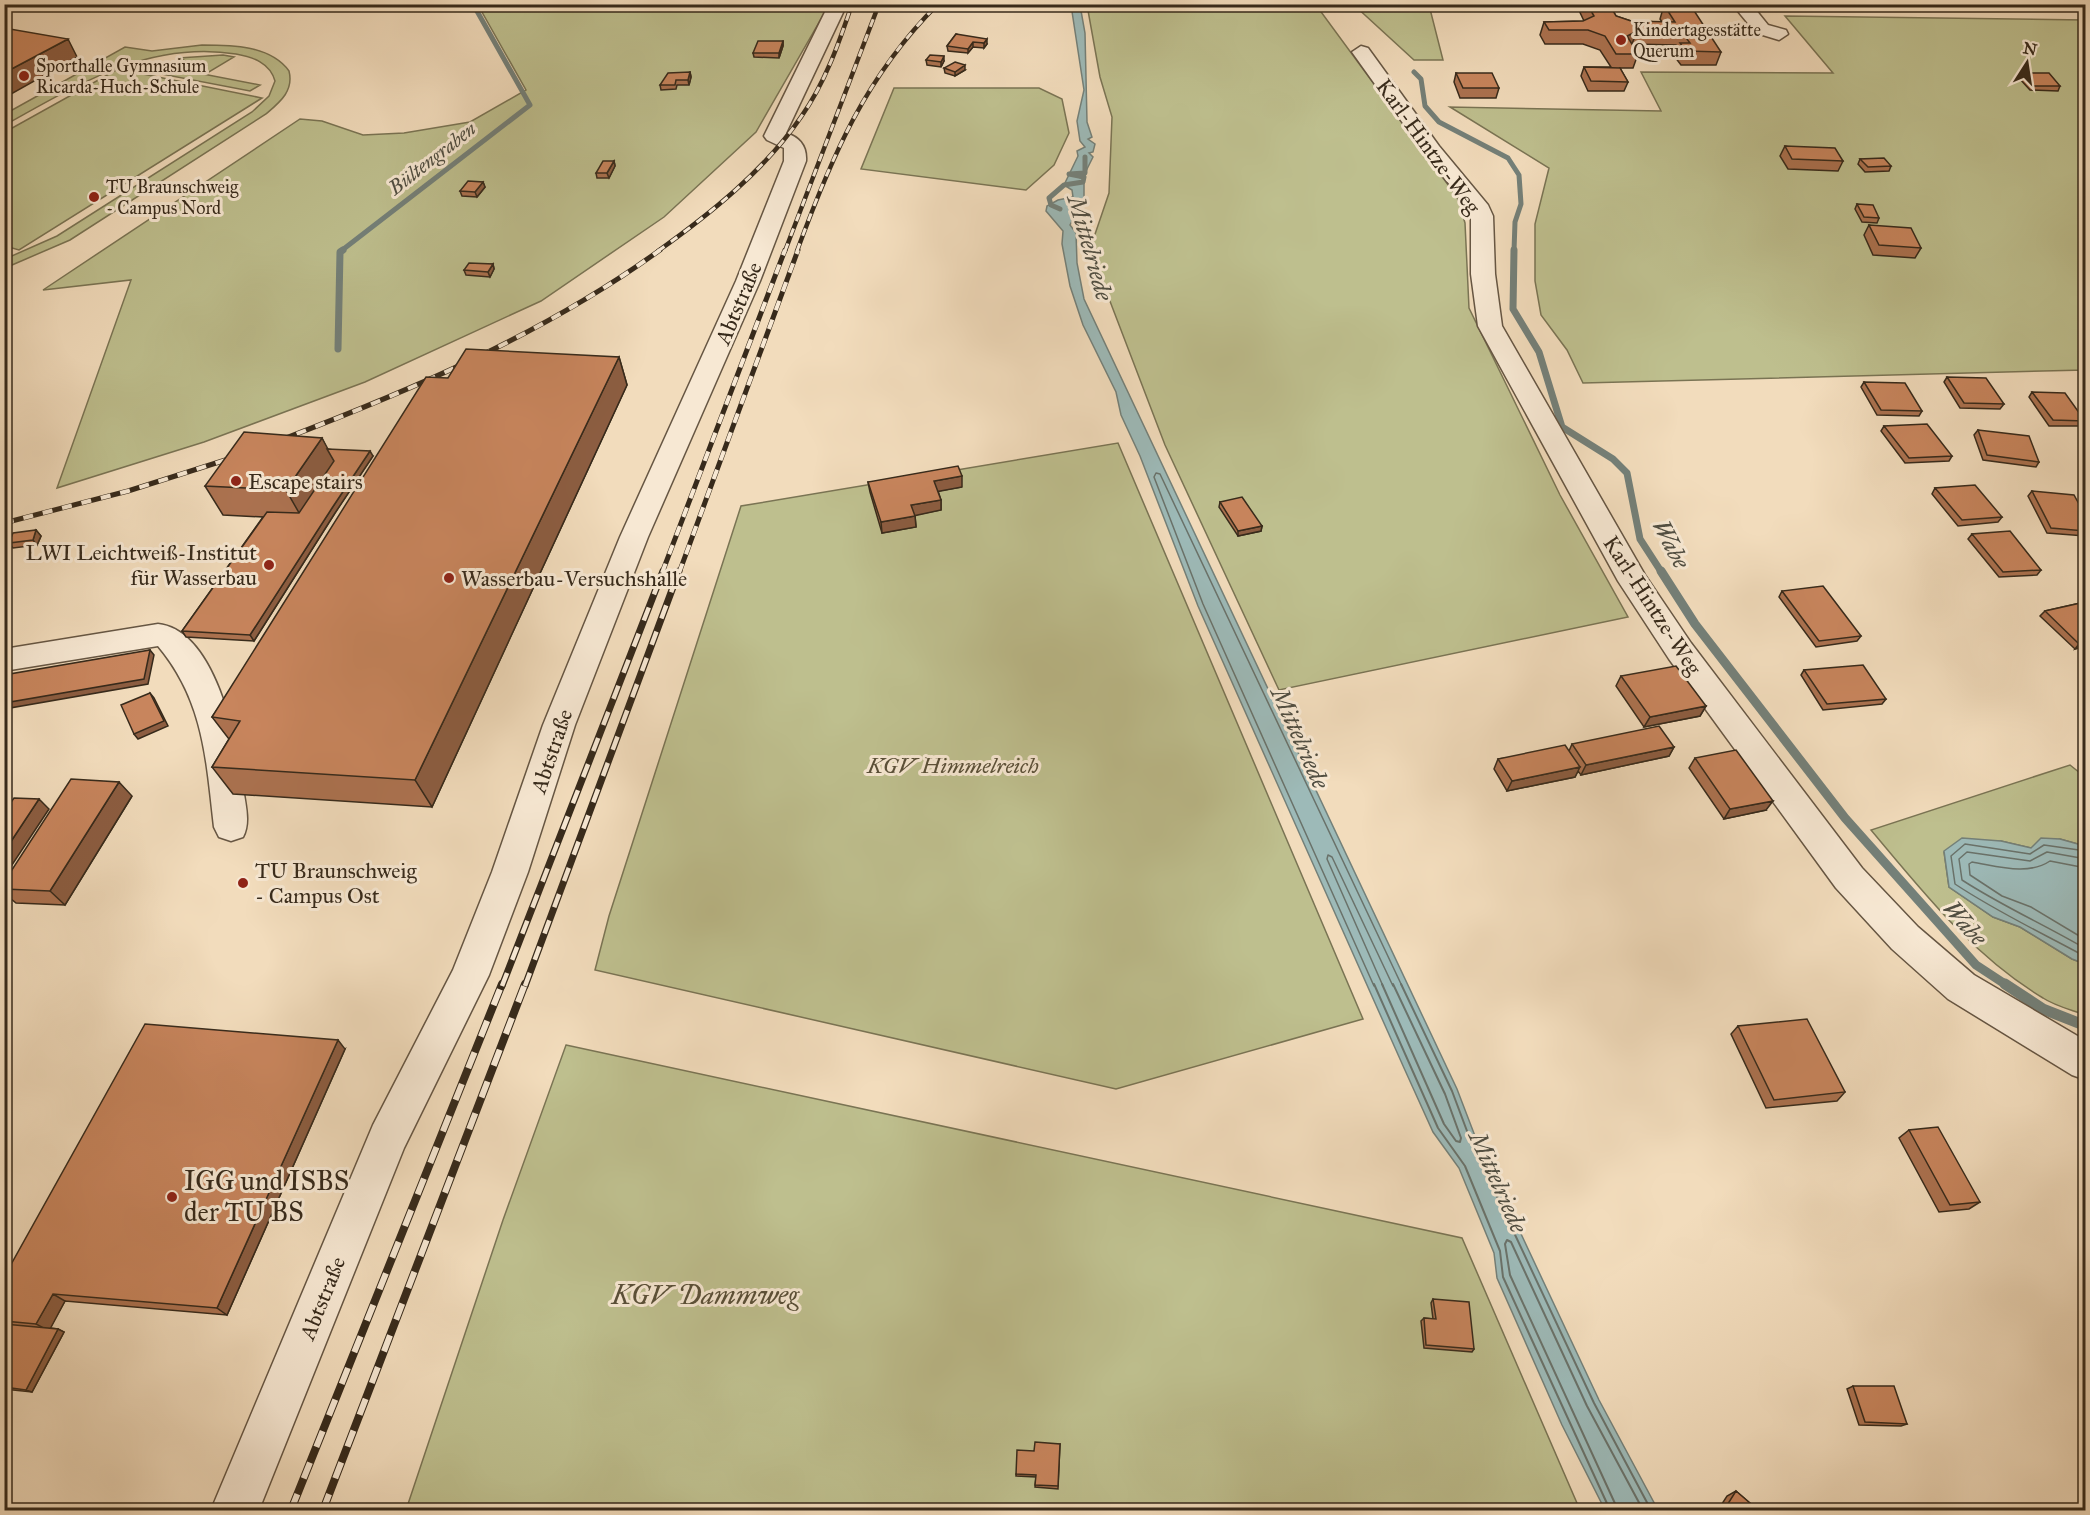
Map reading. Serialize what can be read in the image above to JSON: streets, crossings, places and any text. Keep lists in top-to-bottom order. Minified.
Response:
{"streets":{"street":["Karl-Hintze-Weg","Abtstraße"]},"water":["Bültengraben","Mittelriede","Wabe"],"parks":["KGV Himmelreich","KGV Dammweg"],"places":["Kindertagesstätte Querum","Sporthalle Gymnasium Ricarda-Huch-Schule","TU Braunschweig - Campus Nord","Escape stairs","LWI Leichtweiß-Institut für Wasserbau","Wasserbau-Versuchshalle","TU Braunschweig - Campus Ost","IGG und ISBS der TU BS"],"north":"top"}
